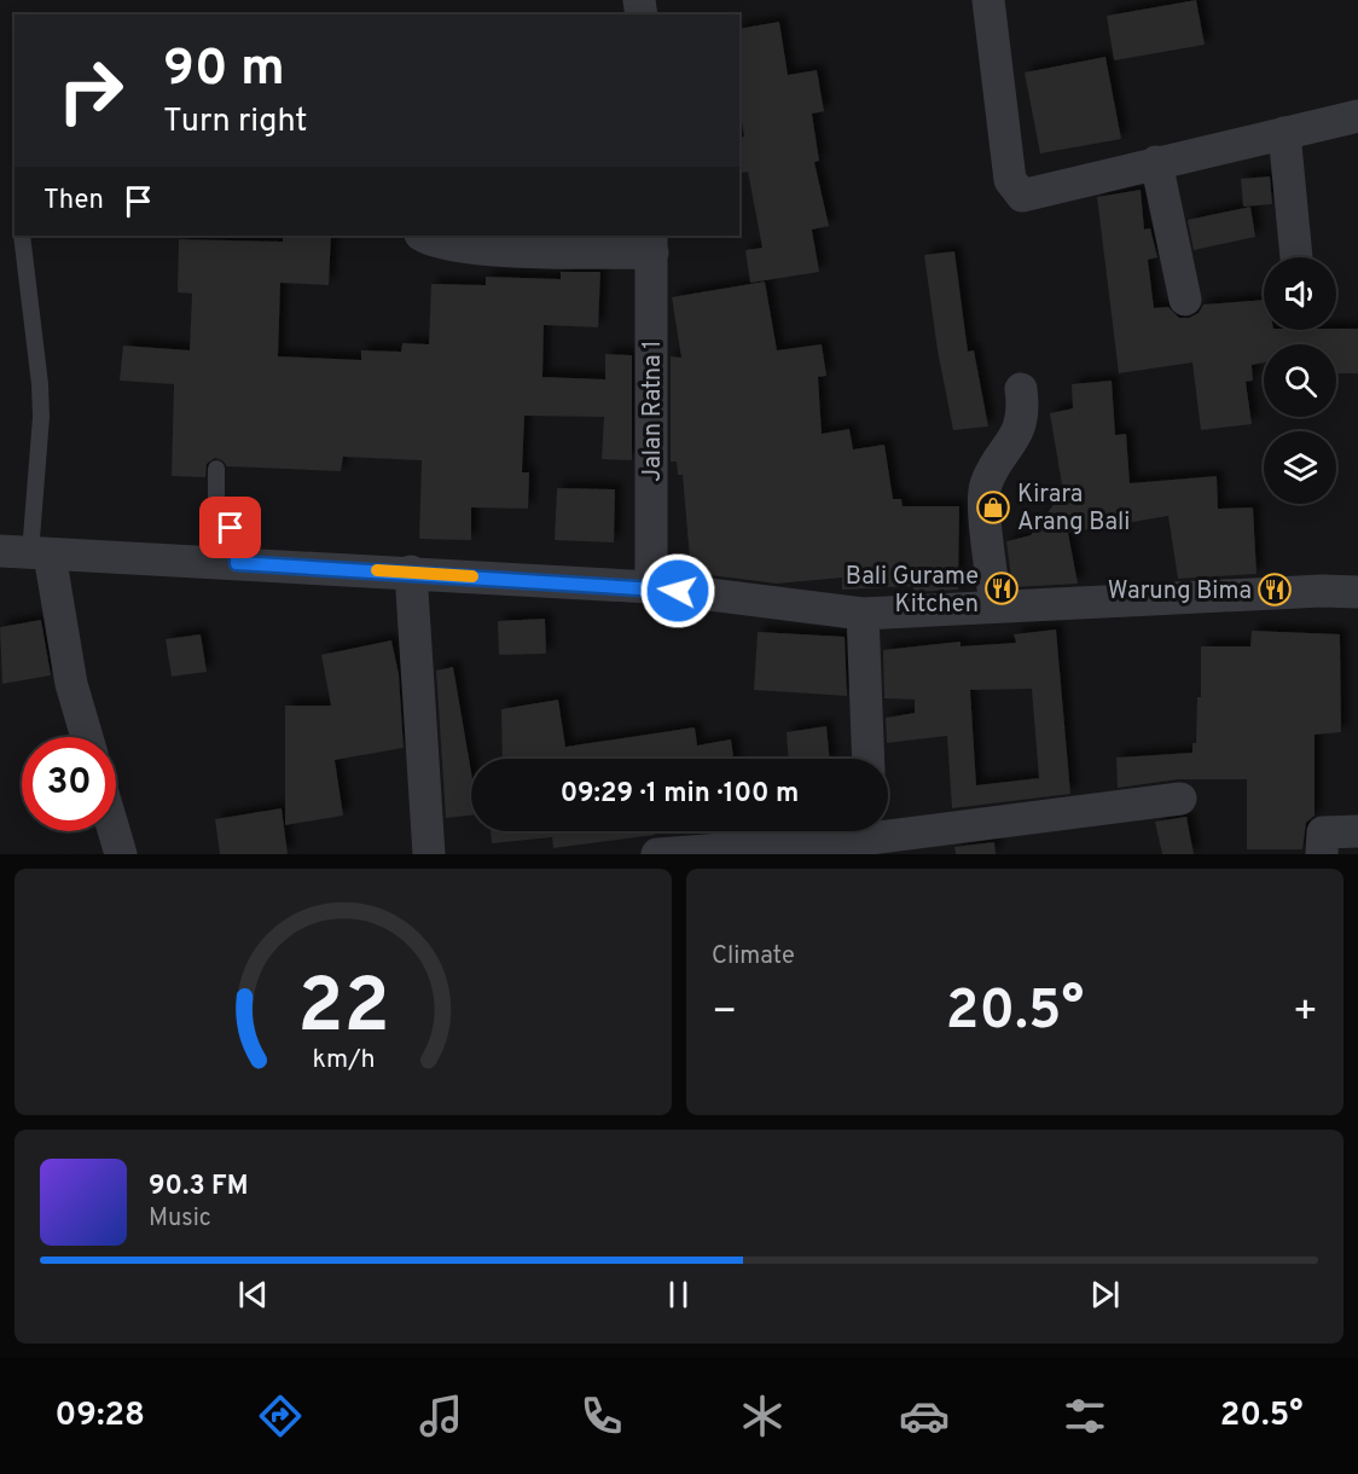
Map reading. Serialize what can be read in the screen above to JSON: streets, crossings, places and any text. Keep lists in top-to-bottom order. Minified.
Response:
{"streets":{"street":["Jalan Ratna 1"]},"places":{"shop":["Kirara Arang Bali"],"restaurant":["Bali Gurame Kitchen","Warung Bima"]},"page":{"turn":["90 m","Turn right"],"then":"Then","limit":"30","trip":"09:29 · 1 min · 100 m","tile":"Climate","heat":["−","20.5°","+"],"song":["90.3 FM","Music"],"tabs":["09:28","20.5°"],"gauge":["22","km/h"]}}
